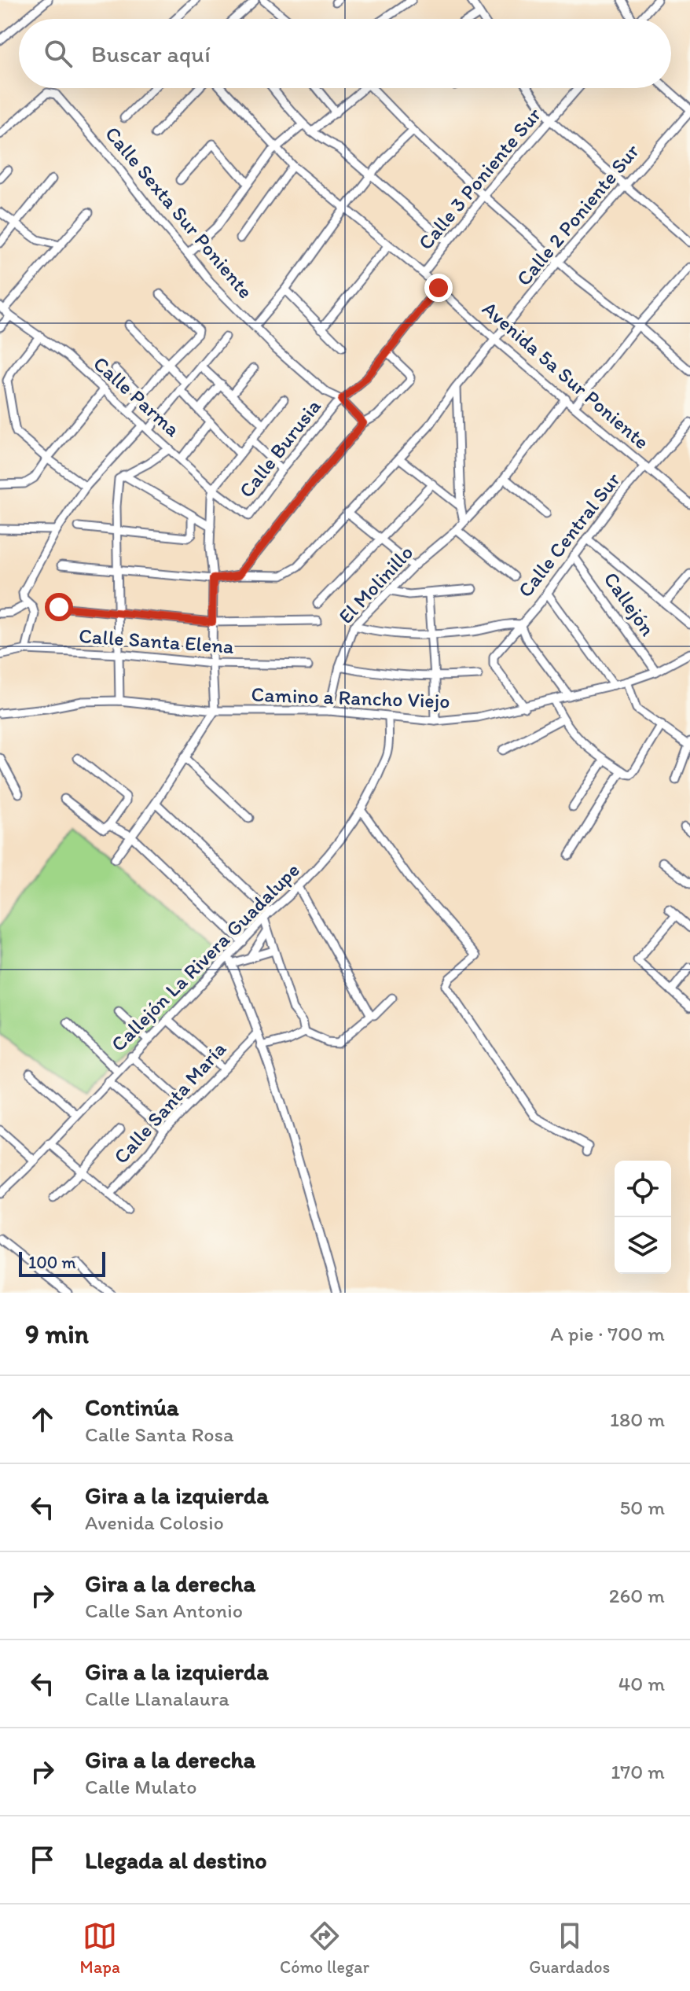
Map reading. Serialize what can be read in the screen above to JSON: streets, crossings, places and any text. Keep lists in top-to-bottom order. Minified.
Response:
{"streets":{"street":["Calle 3 Poniente Sur","Calle Sexta Sur Poniente","Calle 2 Poniente Sur","Avenida 5a Sur Poniente","Calle Parma","Calle Burusia","Calle Central Sur","El Molinillo","Callejón","Calle Santa Elena","Camino a Rancho Viejo","Callejón La Rivera Guadalupe","Calle Santa María"]},"crossings":[["Calle 3 Poniente Sur","Avenida 5a Sur Poniente"],["Calle Sexta Sur Poniente","Calle Burusia"],["Calle 2 Poniente Sur","Avenida 5a Sur Poniente"],["Avenida 5a Sur Poniente","Calle Burusia"],["Avenida 5a Sur Poniente","Calle Central Sur"],["Avenida 5a Sur Poniente","El Molinillo"],["Calle Parma","Calle Burusia"],["Calle Central Sur","Callejón"],["Calle Central Sur","Camino a Rancho Viejo"],["El Molinillo","Camino a Rancho Viejo"],["Callejón","Camino a Rancho Viejo"],["Camino a Rancho Viejo","Callejón La Rivera Guadalupe"]],"scale_bar":"100 m","page":{"search":"Buscar aquí","scale":"100 m","heading":["9 min","A pie · 700 m"],"list":[["Continúa","Calle Santa Rosa","180 m"],["Gira a la izquierda","Avenida Colosio","50 m"],["Gira a la derecha","Calle San Antonio","260 m"],["Gira a la izquierda","Calle Llanalaura","40 m"],["Gira a la derecha","Calle Mulato","170 m"],"Llegada al destino"],"nav":["Mapa","Cómo llegar","Guardados"]}}
